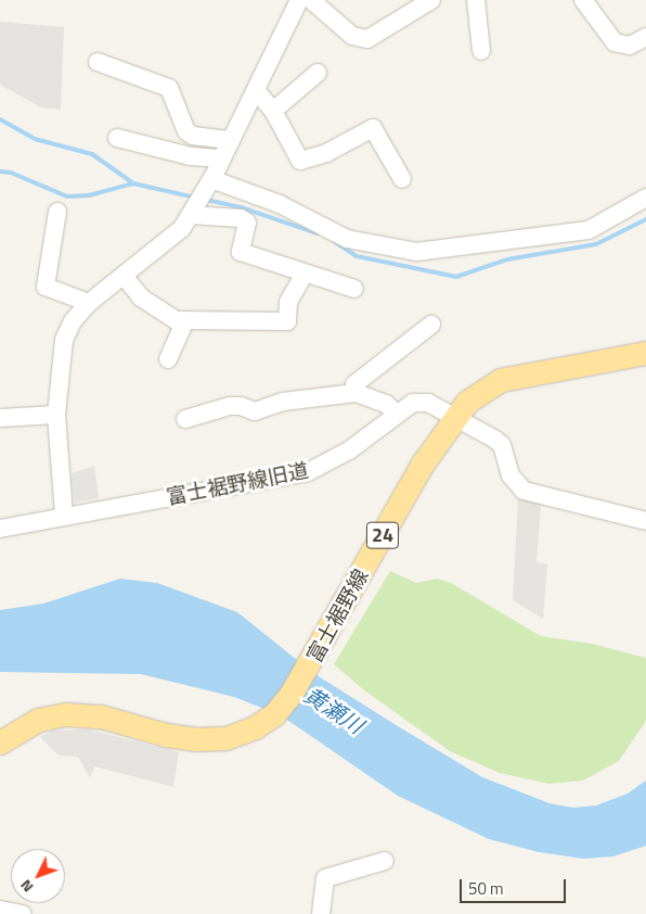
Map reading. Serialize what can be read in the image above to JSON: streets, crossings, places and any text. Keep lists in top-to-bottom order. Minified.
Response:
{"streets":{"main road":["24","富士裾野線"],"street":["富士裾野線旧道"]},"crossings":[["富士裾野線旧道","富士裾野線"]],"water":["黄瀬川"],"scale_bar":"50 m","north":"bottom left"}
